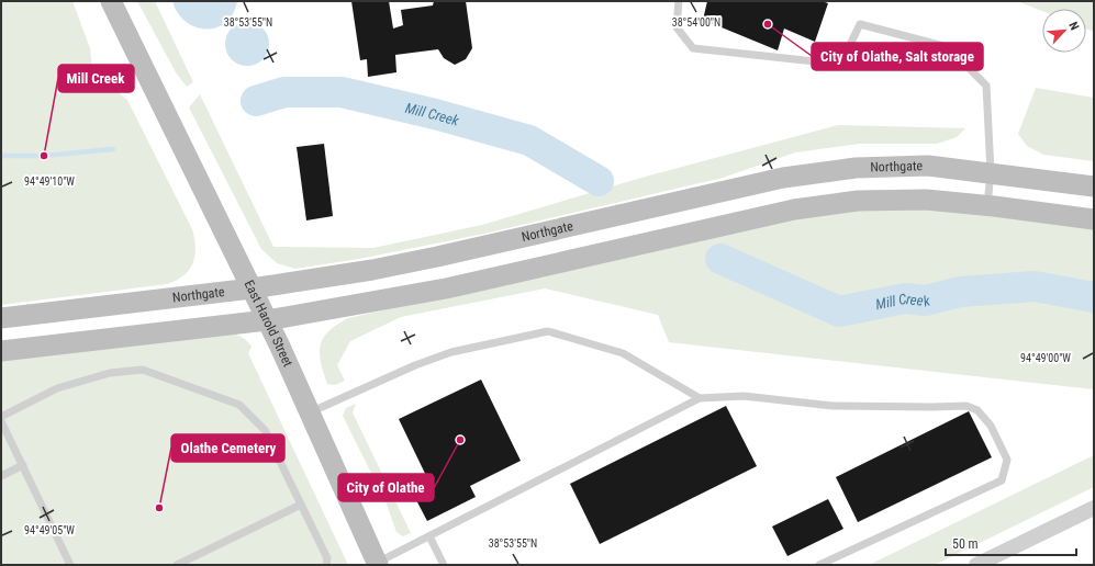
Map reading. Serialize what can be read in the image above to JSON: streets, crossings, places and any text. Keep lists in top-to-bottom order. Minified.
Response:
{"streets":{"main road":["Northgate","East Harold Street"]},"crossings":[["Northgate","East Harold Street"]],"water":["Mill Creek"],"places":["City of Olathe, Salt storage","Mill Creek","City of Olathe","Olathe Cemetery"],"scale_bar":"50 m","north":"top right","coordinates":["38°53'55\"N","38°54'00\"N","94°49'10\"W","94°49'00\"W","94°49'05\"W"]}
